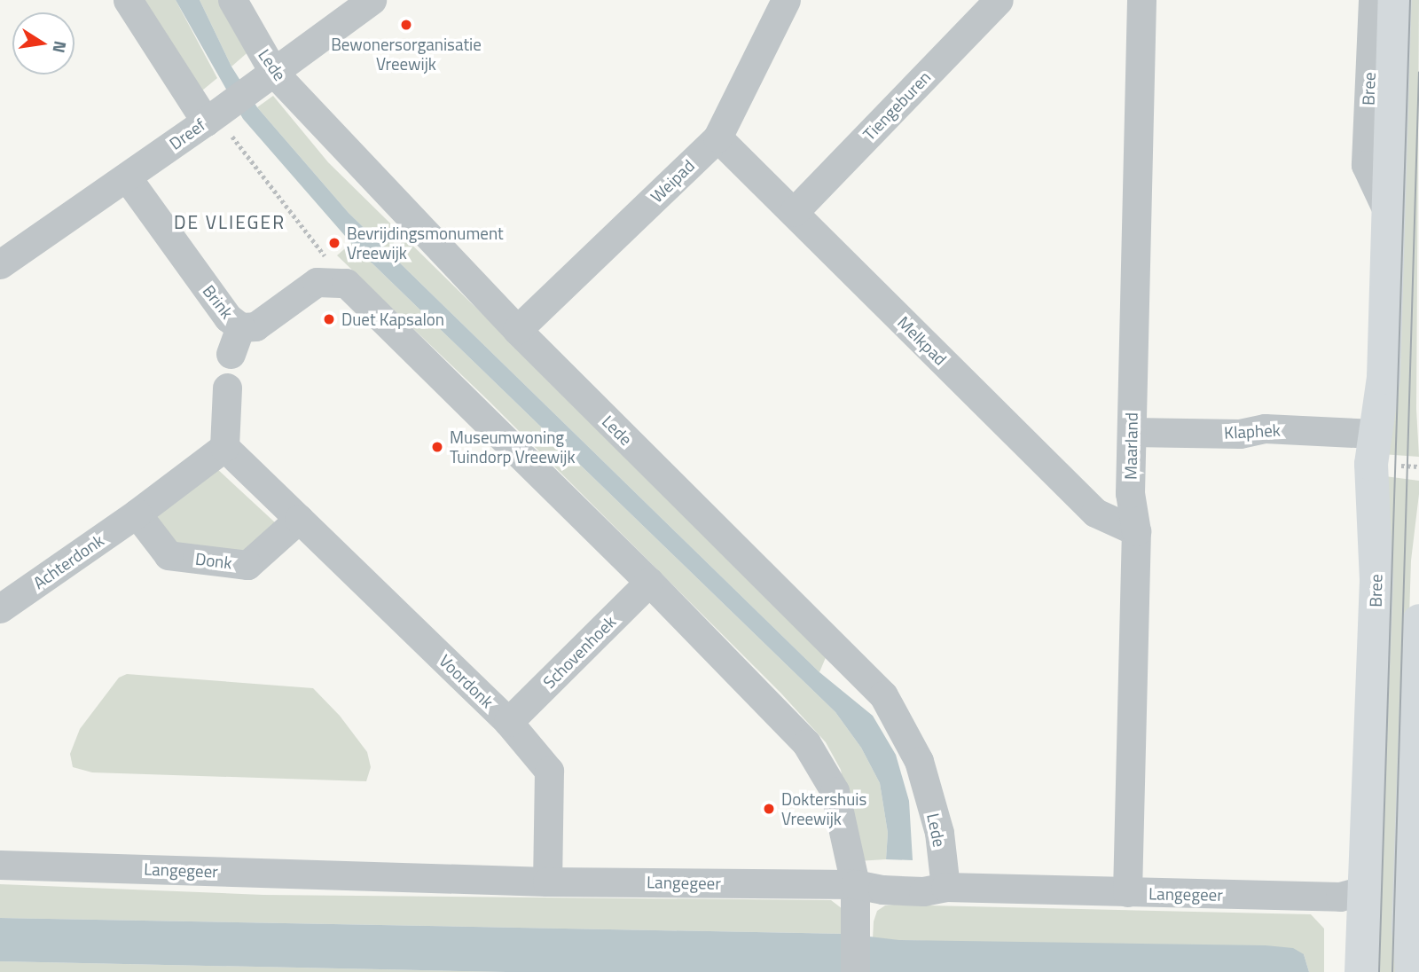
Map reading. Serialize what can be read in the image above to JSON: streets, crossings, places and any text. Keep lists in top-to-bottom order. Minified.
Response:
{"streets":{"main road":["Bree"],"street":["Lede","Tiengeburen","Dreef","Weipad","Brink","Melkpad","Klaphek","Maarland","Donk","Achterdonk","Schovenhoek","Voordonk","Langegeer"]},"crossings":[["Lede","Dreef"],["Lede","Weipad"],["Lede","Langegeer"],["Bree","Klaphek"],["Bree","Langegeer"],["Tiengeburen","Melkpad"],["Dreef","Brink"],["Weipad","Melkpad"],["Melkpad","Maarland"],["Klaphek","Maarland"],["Maarland","Langegeer"],["Donk","Achterdonk"],["Donk","Voordonk"],["Schovenhoek","Voordonk"],["Voordonk","Langegeer"]],"districts":["DE VLIEGER"],"places":["Bewonersorganisatie Vreewijk","Bevrijdingsmonument Vreewijk","Duet Kapsalon","Museumwoning Tuindorp Vreewijk","Doktershuis Vreewijk"],"north":"right"}
